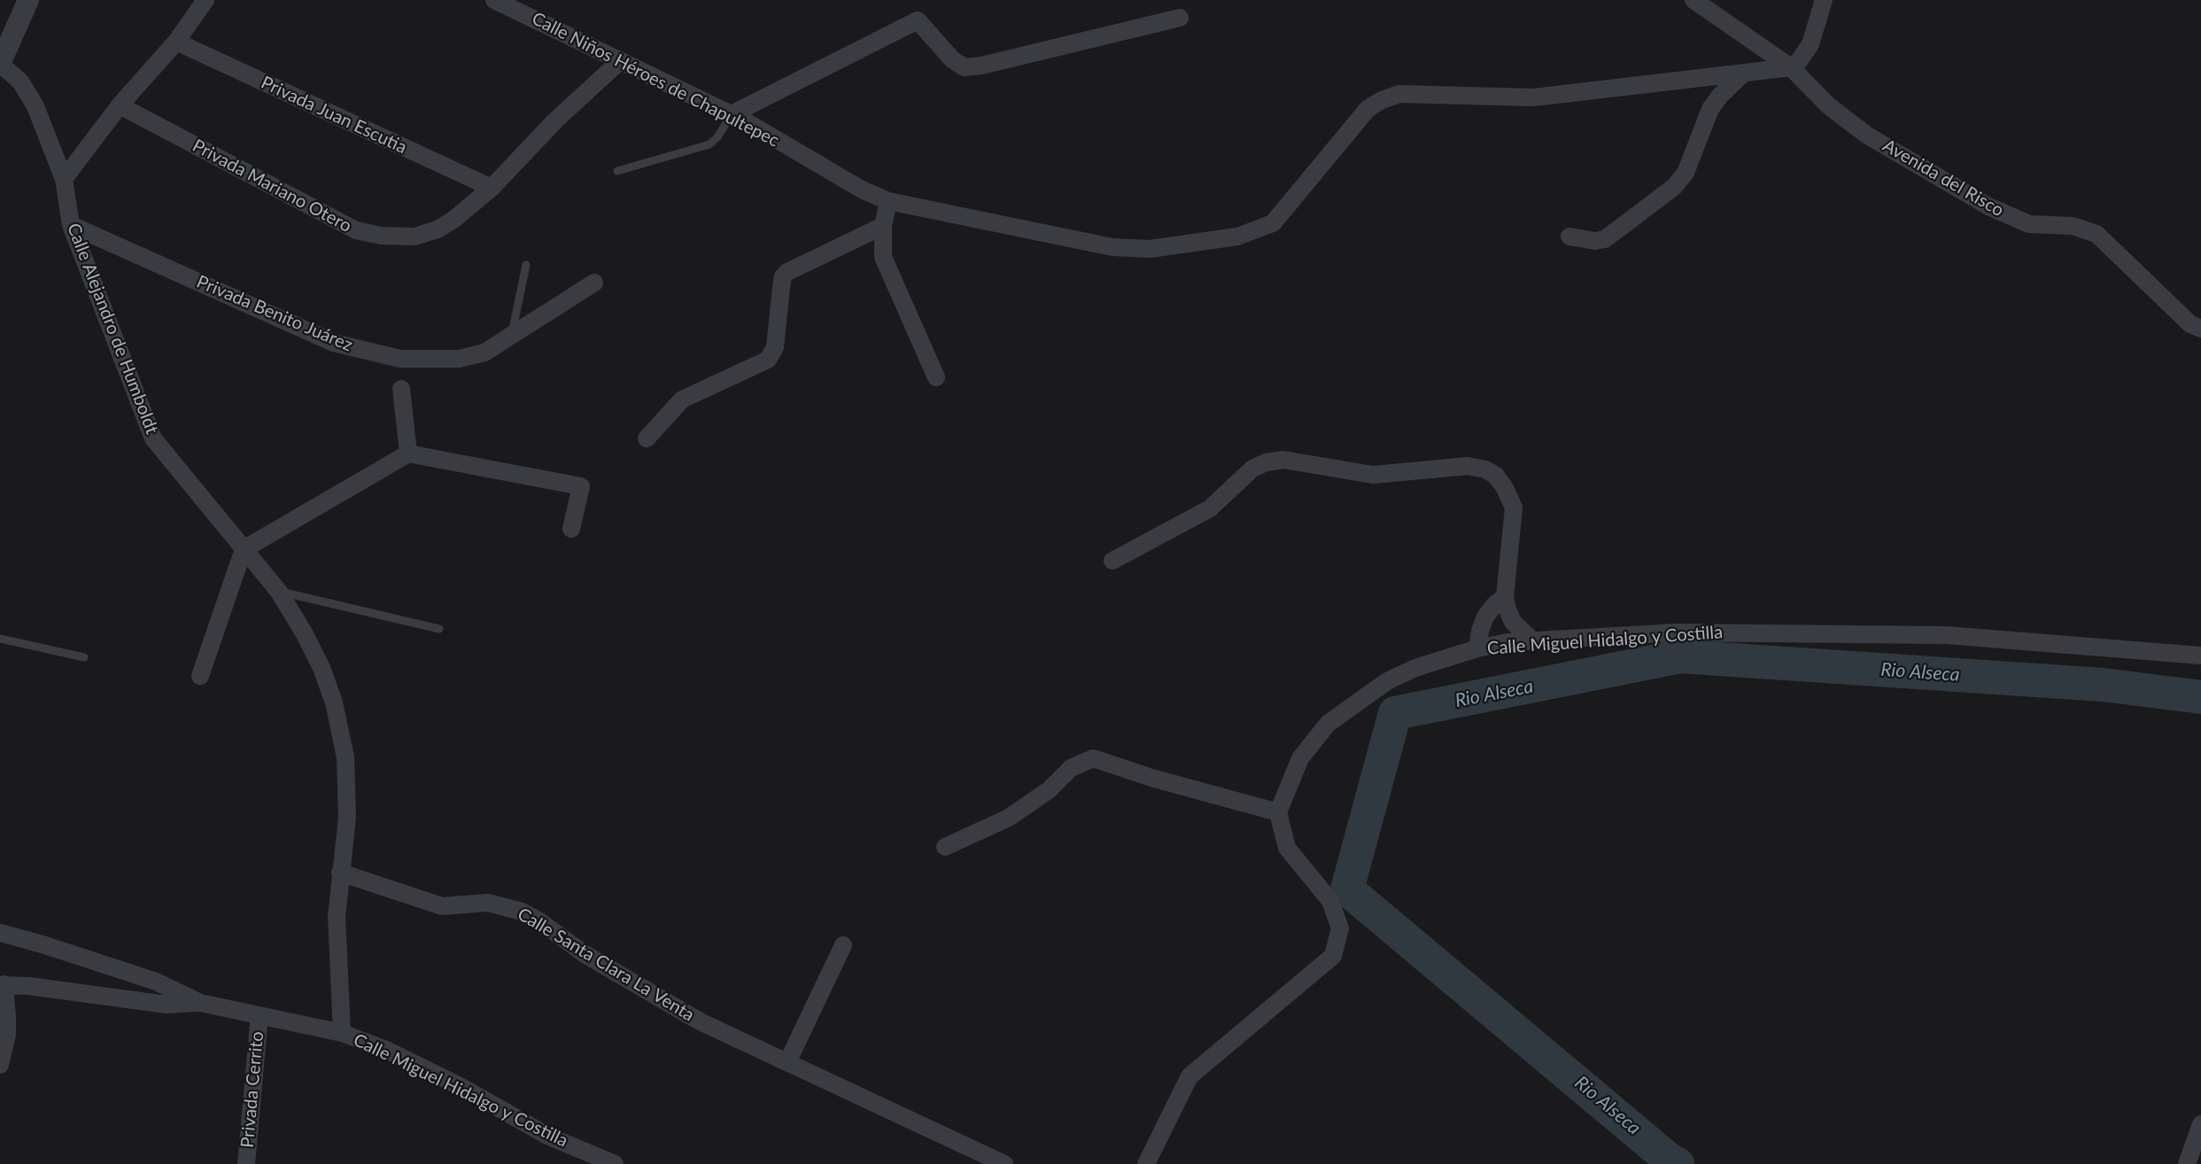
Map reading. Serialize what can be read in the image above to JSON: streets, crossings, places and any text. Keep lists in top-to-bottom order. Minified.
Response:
{"streets":{"street":["Calle Niños Héroes de Chapultepec","Privada Juan Escutia","Avenida del Risco","Privada Mariano Otero","Privada Benito Juárez","Calle Alejandro de Humboldt","Calle Miguel Hidalgo y Costilla","Calle Santa Clara La Venta","Privada Cerrito"]},"crossings":[["Calle Niños Héroes de Chapultepec","Avenida del Risco"],["Calle Niños Héroes de Chapultepec","Privada Mariano Otero"],["Privada Juan Escutia","Privada Mariano Otero"],["Privada Benito Juárez","Calle Alejandro de Humboldt"],["Calle Alejandro de Humboldt","Calle Miguel Hidalgo y Costilla"],["Calle Alejandro de Humboldt","Calle Santa Clara La Venta"],["Calle Miguel Hidalgo y Costilla","Privada Cerrito"]],"water":["Rio Alseca"]}
